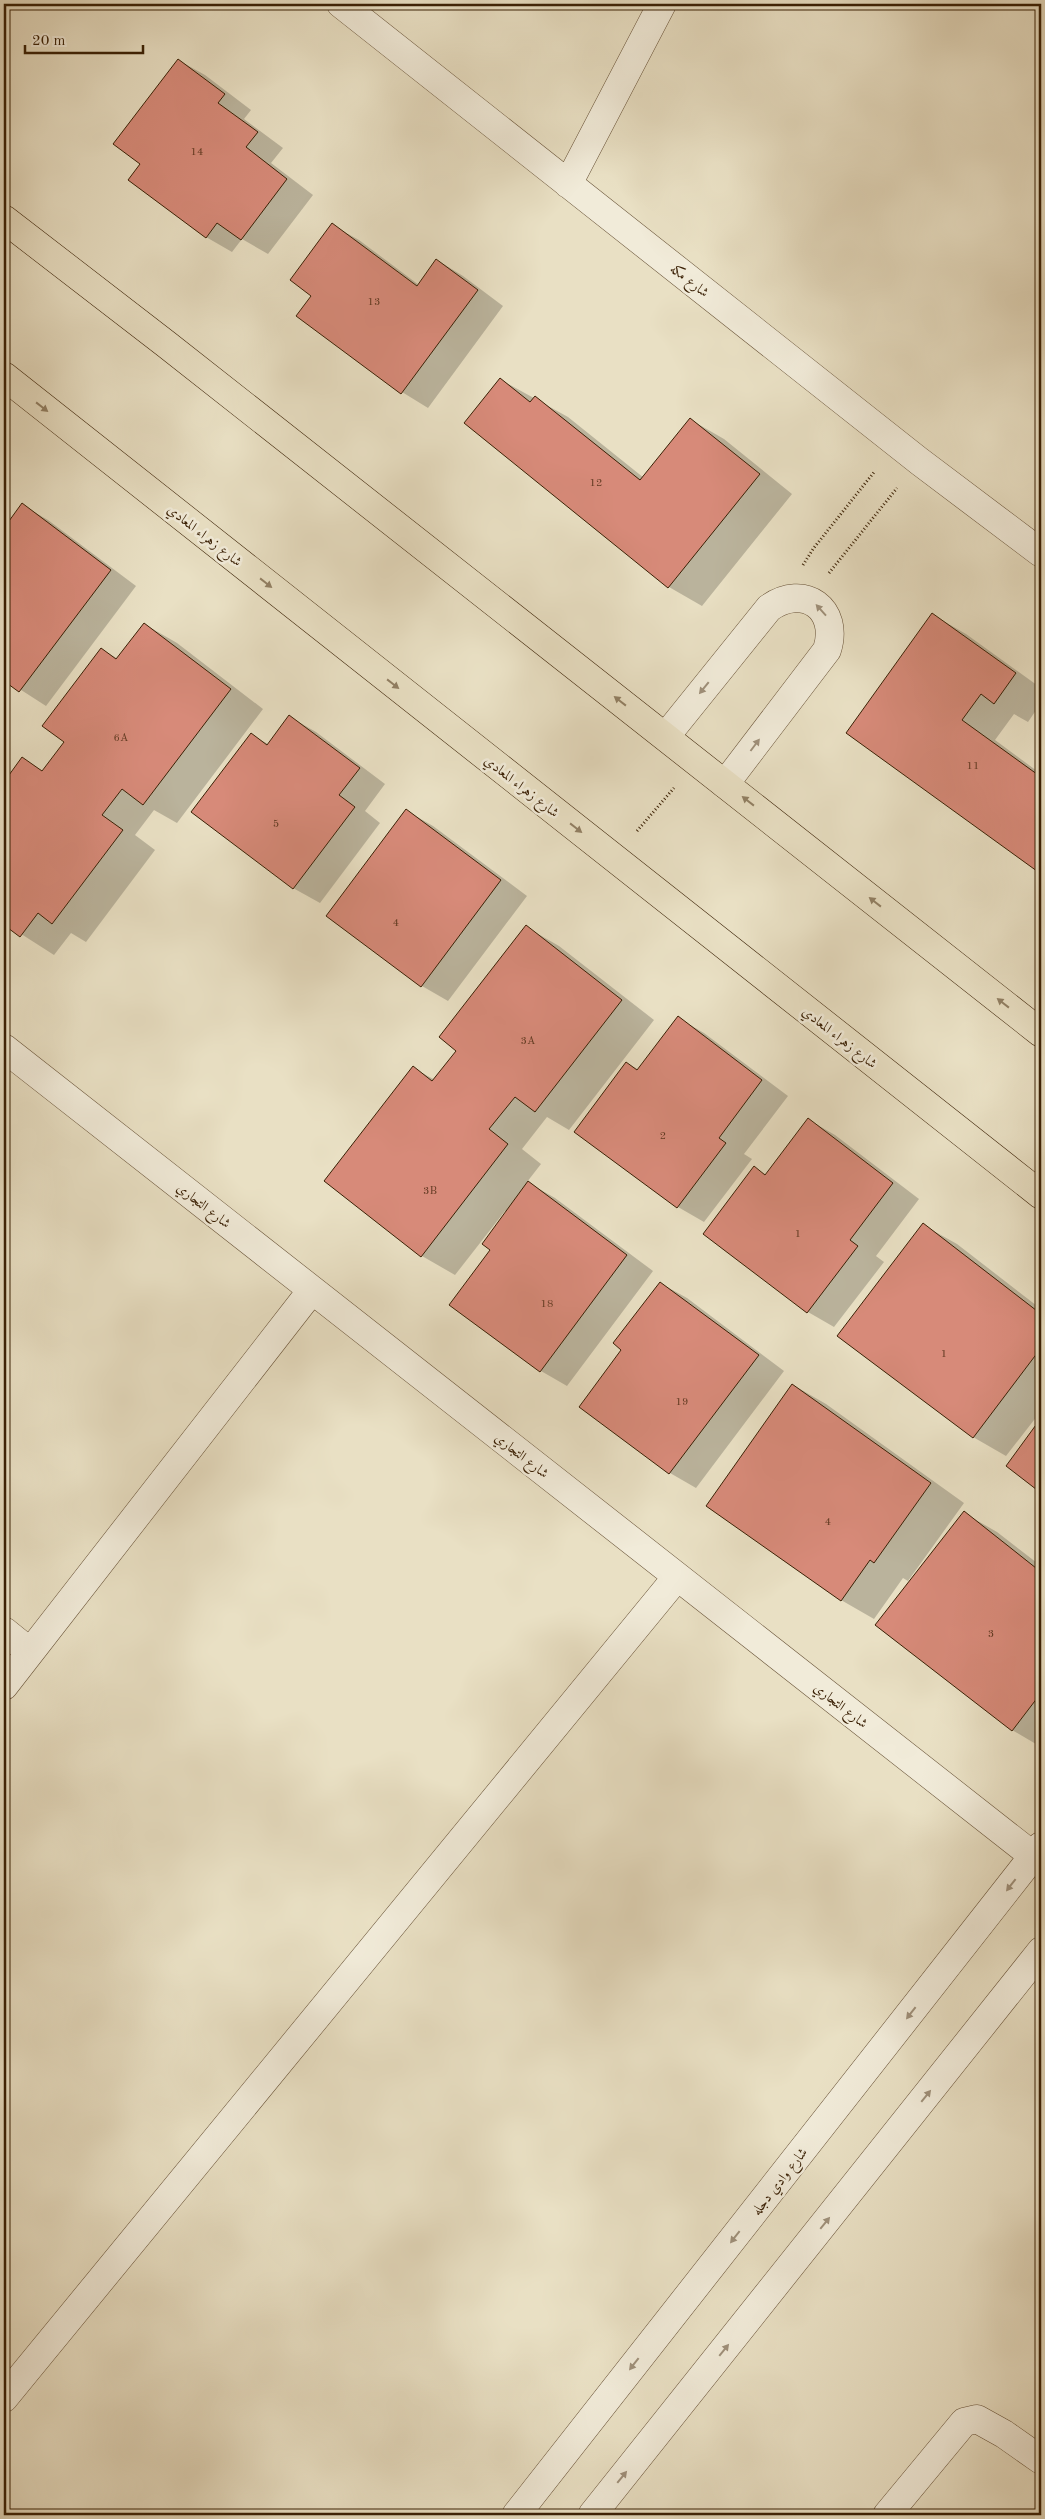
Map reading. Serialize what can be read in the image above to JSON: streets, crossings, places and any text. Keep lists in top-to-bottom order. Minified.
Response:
{"streets":{"main road":["شارع زهراء المعادي"],"street":["شارع مكه","شارع التجاري","شارع وادي دجله"]},"crossings":[["شارع التجاري","شارع وادي دجله"]],"house_numbers":["14","13","12","6A","11","5","4","3A","2","3B","1","18","1","19","4","3"],"scale_bar":"20 m"}
